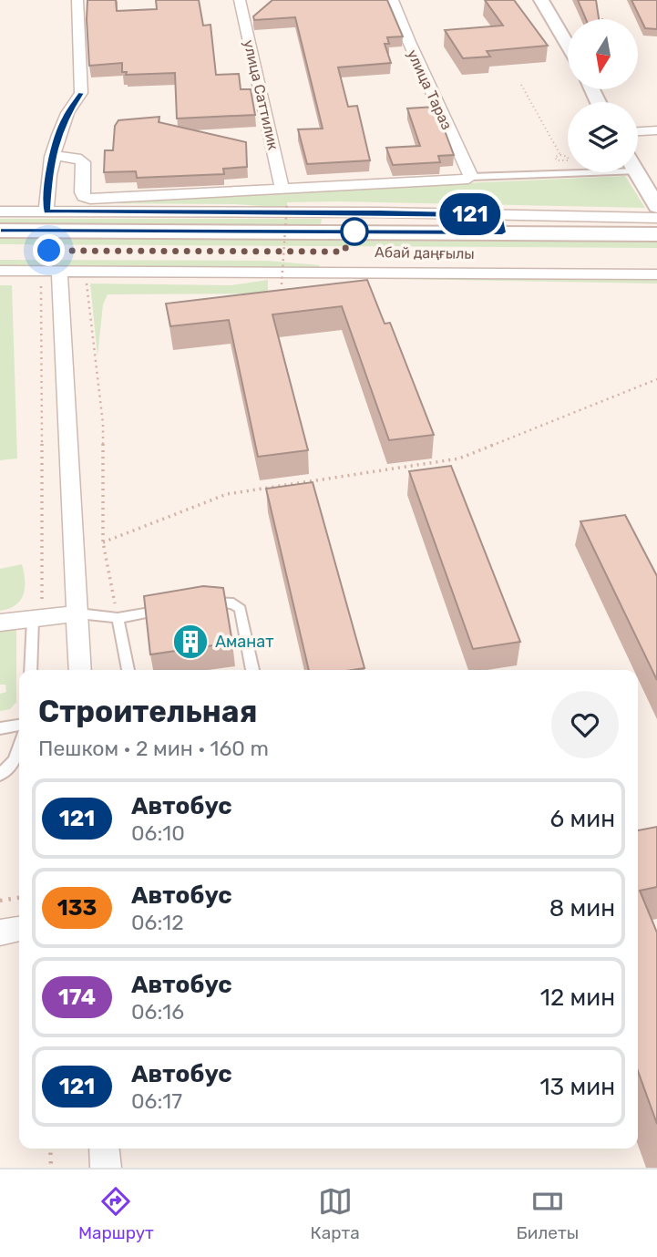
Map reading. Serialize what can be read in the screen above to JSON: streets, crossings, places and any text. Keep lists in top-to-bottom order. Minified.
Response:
{"streets":{"main road":["Абай даңғылы"],"street":["улица Тараз","улица Саттилик"]},"places":{"building":["Аманат"]},"lines":["bus line 121"],"north":"bottom","page":{"on_map":"121","heading":["Строительная","Пешком · 2 мин · 160 m"],"list":[{"mark":"121","name":"Автобус","note":"06:10","value":"6 мин"},{"mark":"133","name":"Автобус","note":"06:12","value":"8 мин"},{"mark":"174","name":"Автобус","note":"06:16","value":"12 мин"},{"mark":"121","name":"Автобус","note":"06:17","value":"13 мин"}],"tabs":["Маршрут","Карта","Билеты"]}}
